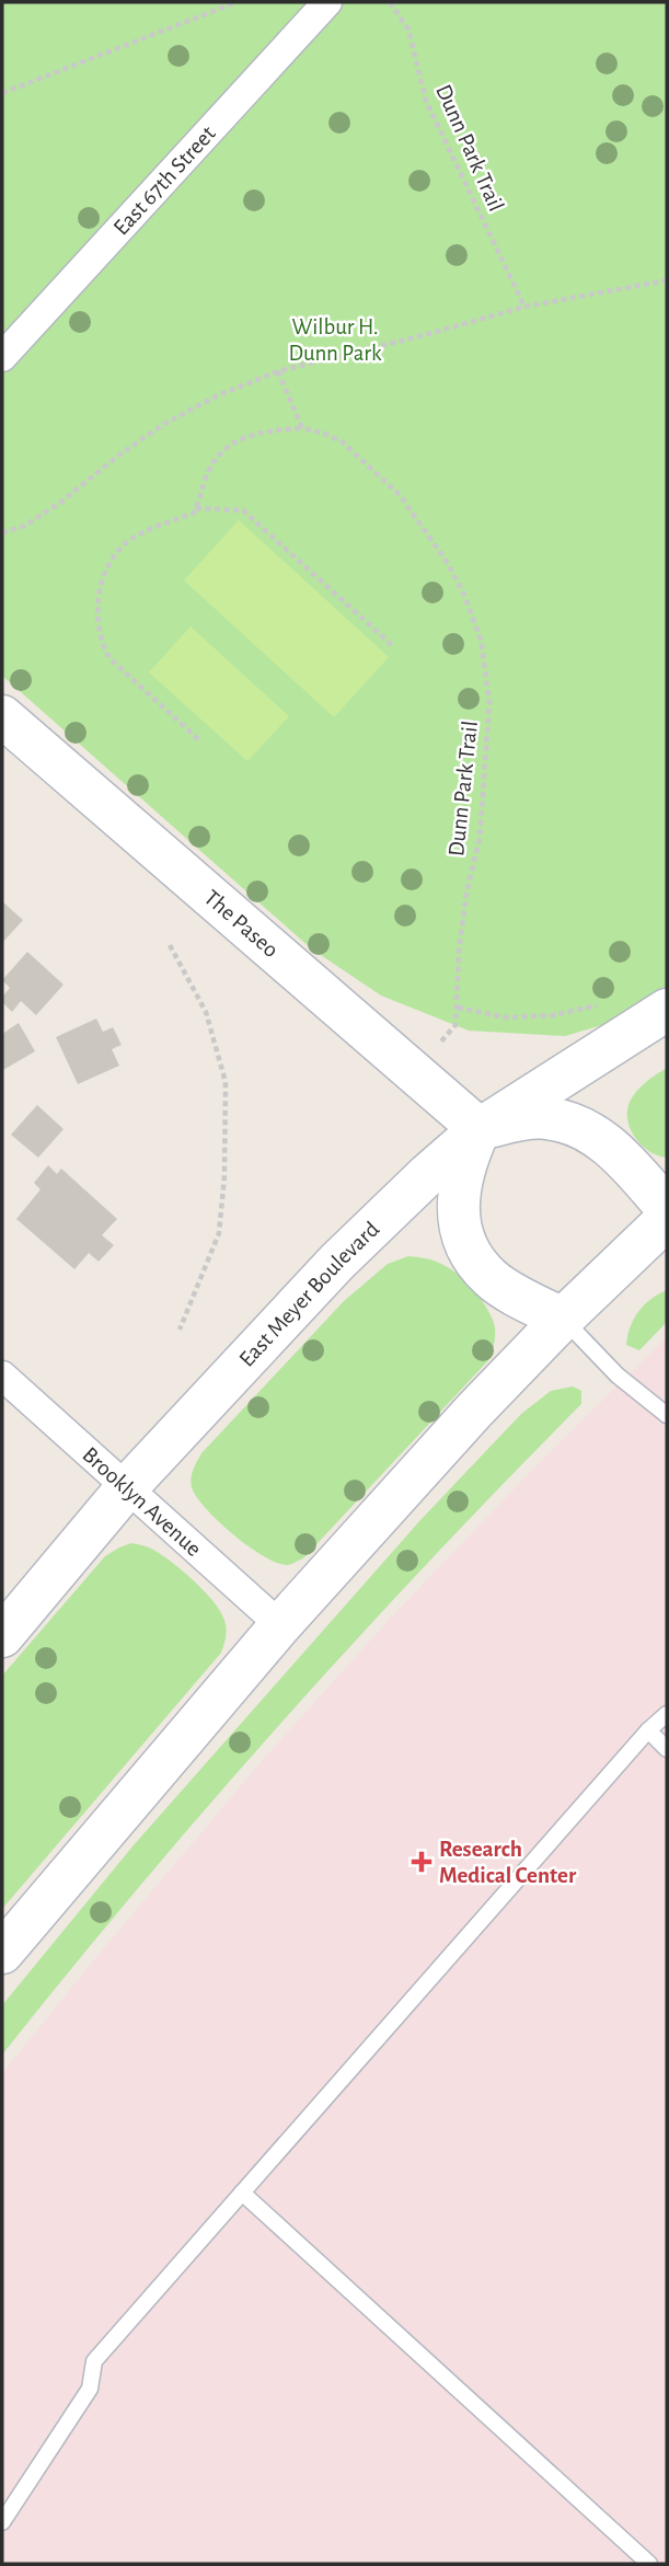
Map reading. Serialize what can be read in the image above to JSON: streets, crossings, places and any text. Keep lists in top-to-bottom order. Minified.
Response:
{"streets":{"main road":["The Paseo","East Meyer Boulevard"],"street":["East 67th Street","Brooklyn Avenue"],"path":["Dunn Park Trail"]},"crossings":[["The Paseo","East Meyer Boulevard"],["East Meyer Boulevard","Brooklyn Avenue"]],"parks":["Wilbur H. Dunn Park"],"places":{"health":["Research Medical Center"]}}
